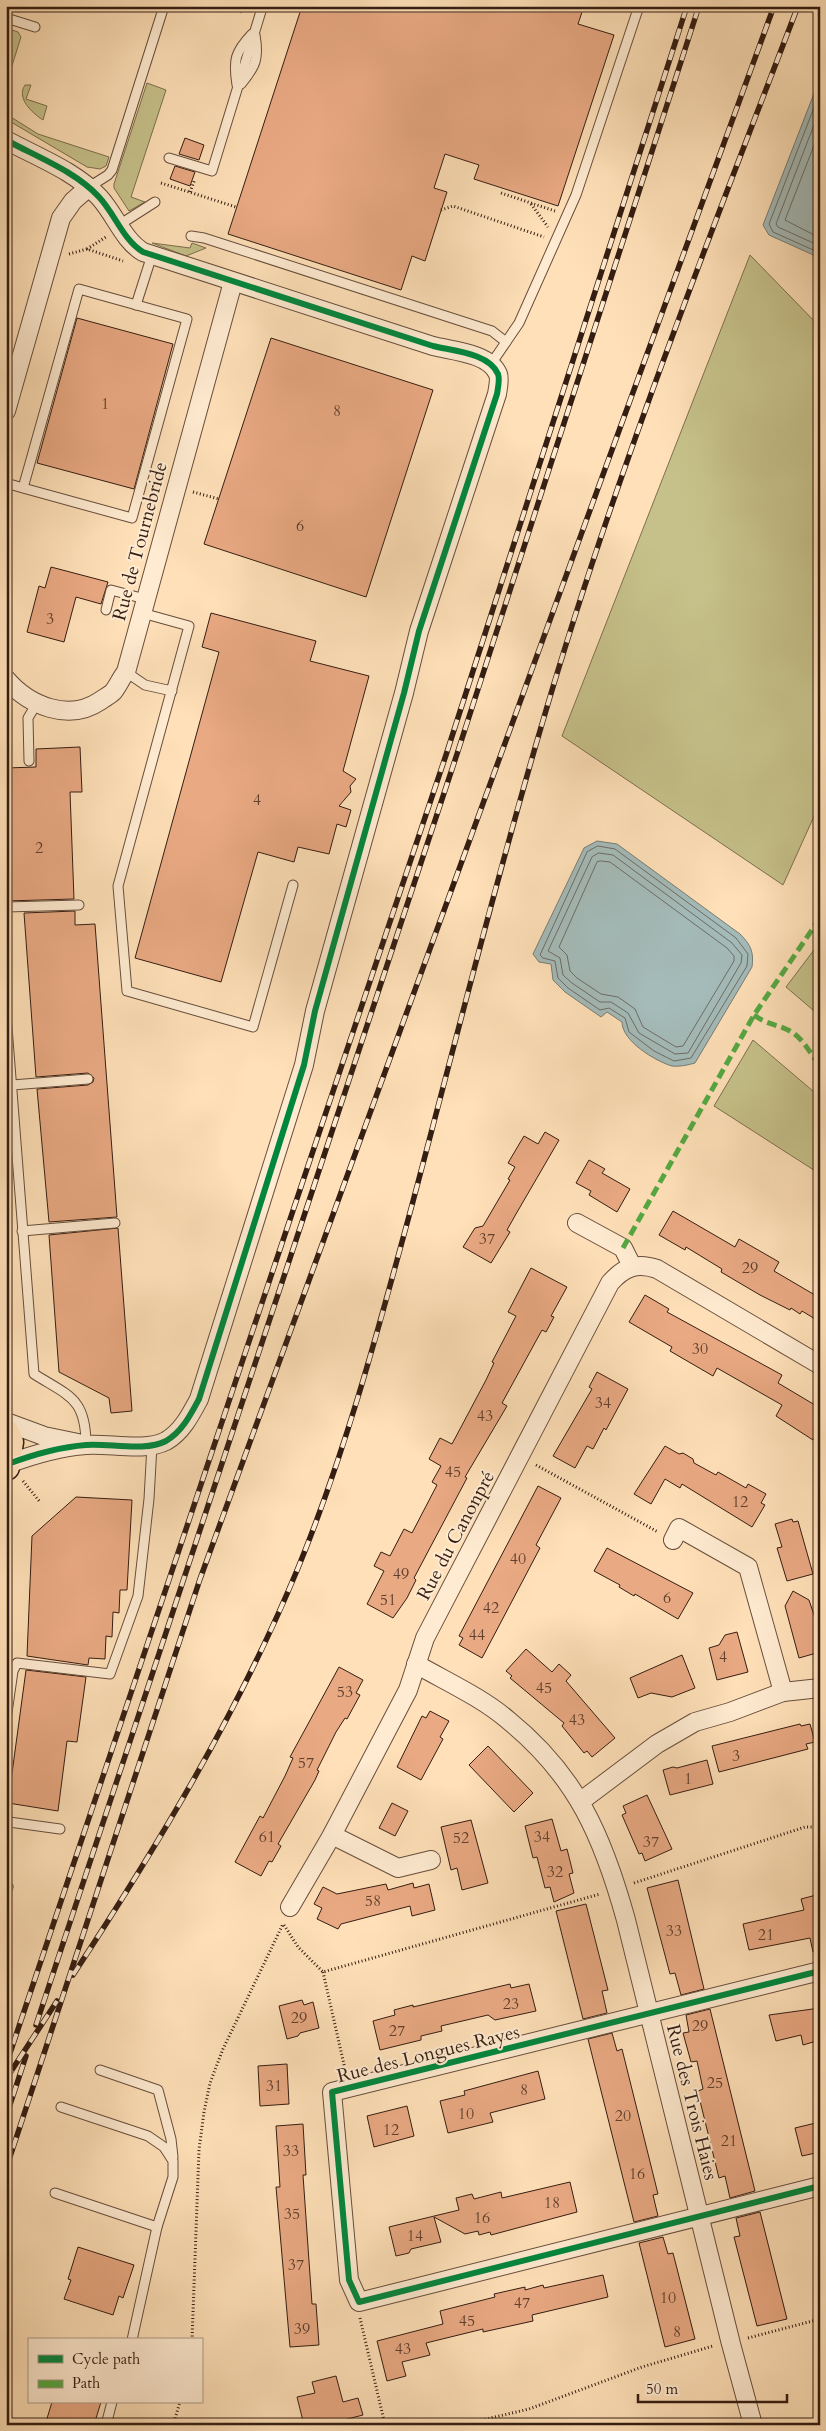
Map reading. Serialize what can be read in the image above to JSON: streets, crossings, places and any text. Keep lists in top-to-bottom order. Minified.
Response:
{"streets":{"street":["Rue de Tournebride","Rue du Canonpré","Rue des Longues Rayes","Rue des Trois Haies"]},"crossings":[["Rue du Canonpré","Rue des Trois Haies"],["Rue des Longues Rayes","Rue des Trois Haies"]],"house_numbers":["1","8","6","3","4","2","37","29","30","34","43","45","12","40","49","6","51","42","44","4","45","53","43","3","57","1","61","34","52","37","32","58","33","21","23","29","29","27","25","31","8","10","20","12","21","33","16","18","35","16","14","37","10","47","45","39","8","43"],"legend":["Cycle path","Path"],"scale_bar":"50 m"}
